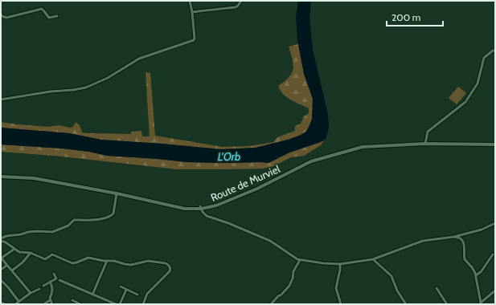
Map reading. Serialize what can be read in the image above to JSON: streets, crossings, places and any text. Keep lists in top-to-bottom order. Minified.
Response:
{"streets":{"main road":["Route de Murviel"]},"water":["L'Orb"],"scale_bar":"200 m"}
